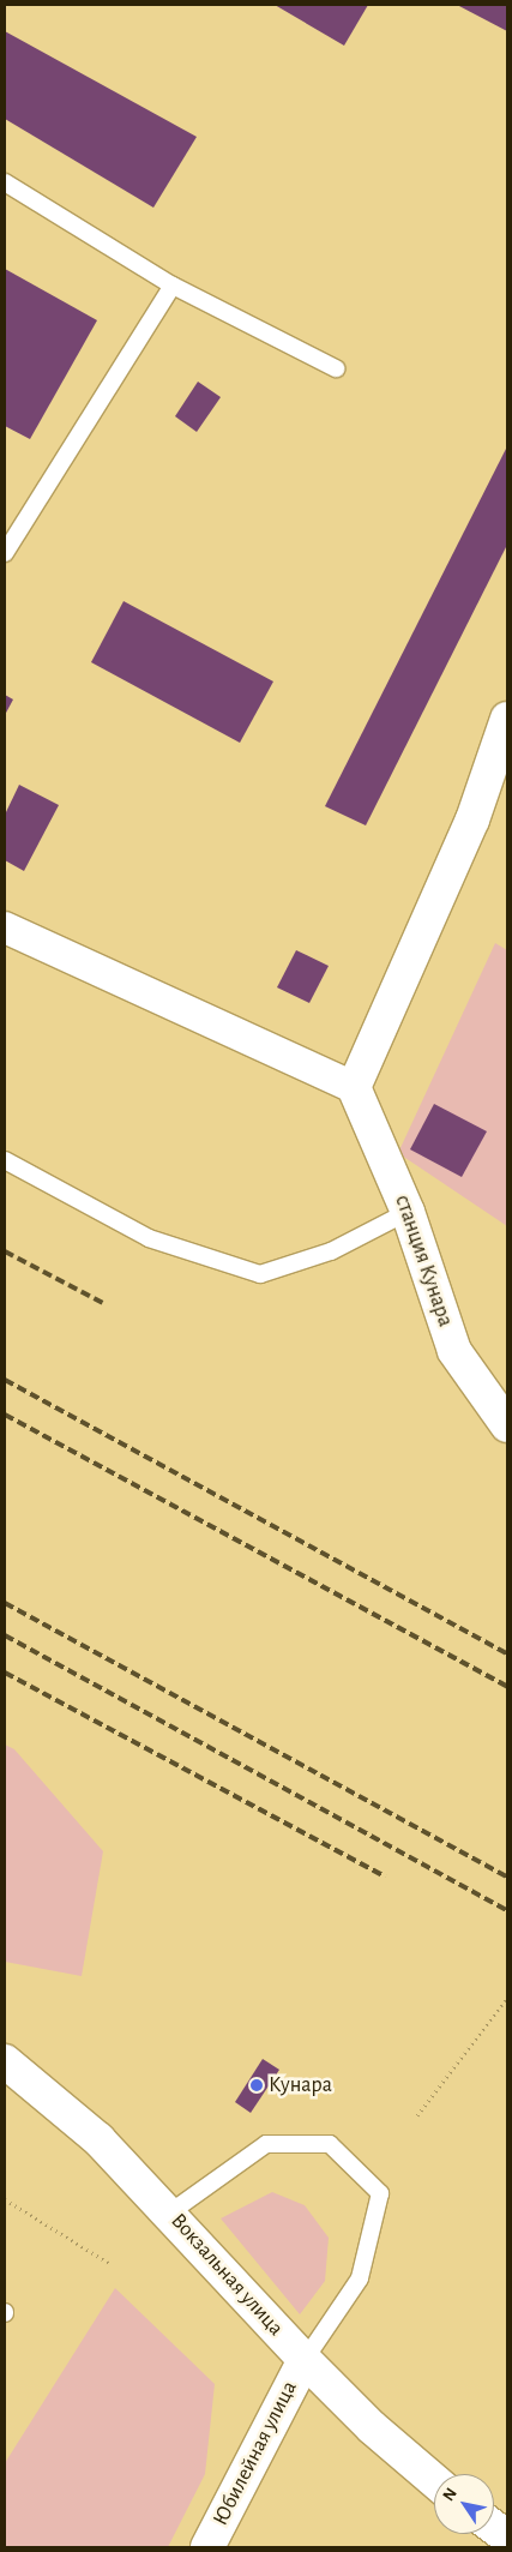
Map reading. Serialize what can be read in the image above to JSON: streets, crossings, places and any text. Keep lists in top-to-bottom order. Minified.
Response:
{"streets":{"street":["станция Кунара","Вокзальная улица","Юбилейная улица"]},"crossings":[["Вокзальная улица","Юбилейная улица"]],"places":["Кунара"],"north":"top left"}
